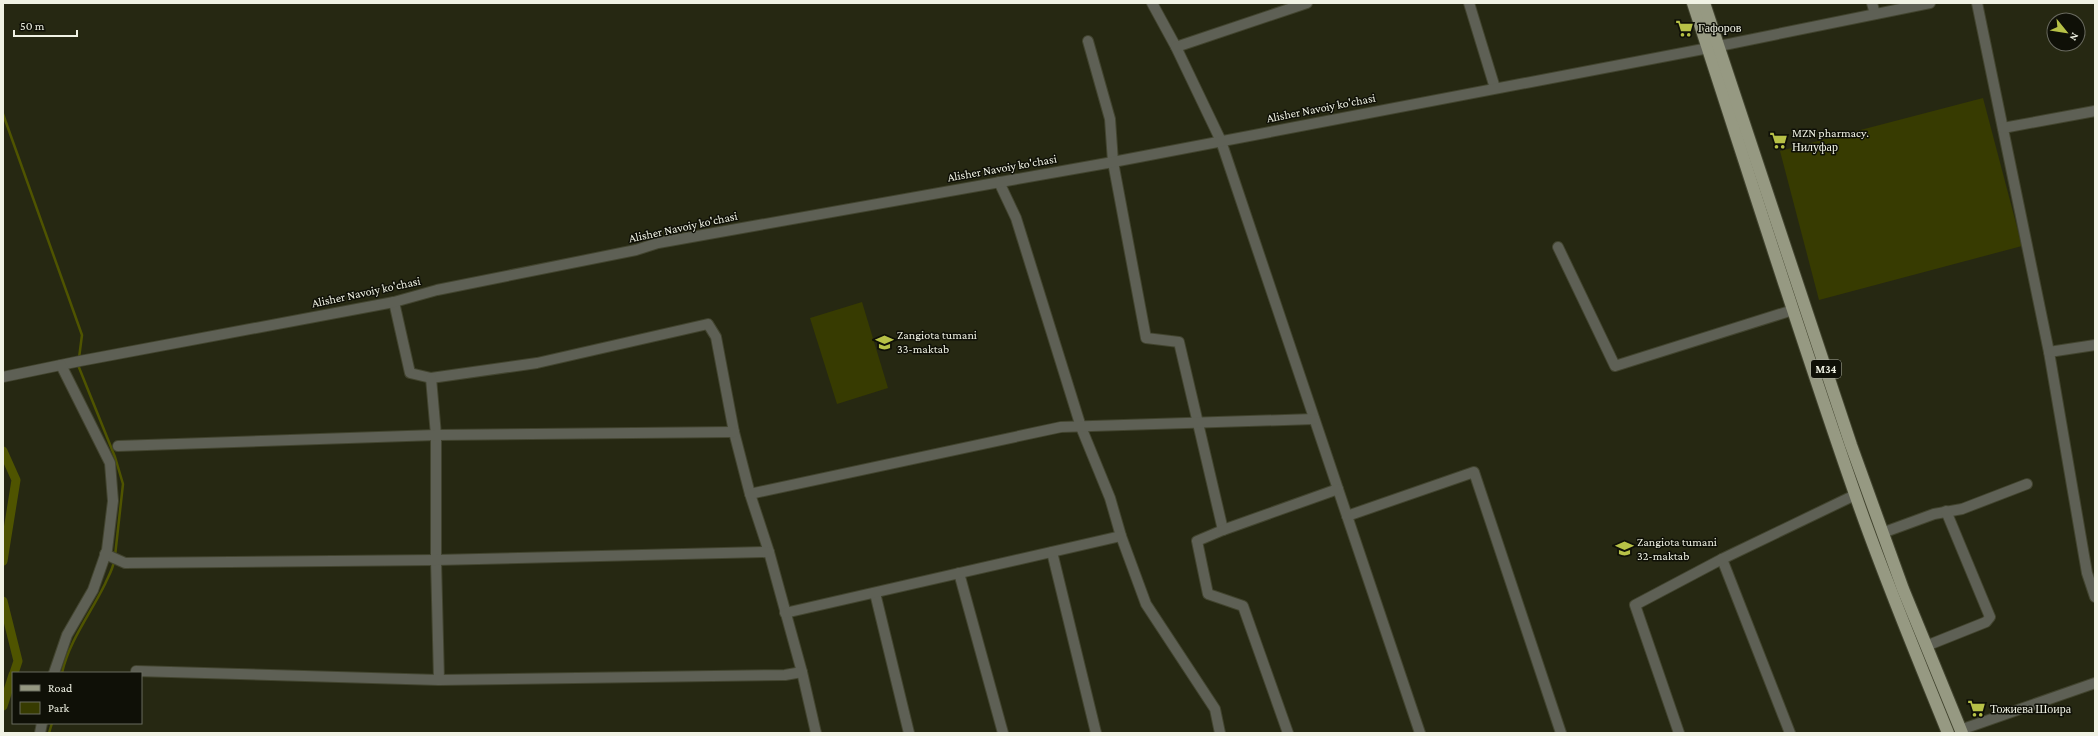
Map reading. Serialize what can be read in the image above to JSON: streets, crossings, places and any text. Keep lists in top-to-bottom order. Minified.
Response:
{"streets":{"main road":["M34"],"street":["Alisher Navoiy ko'chasi"]},"crossings":[["Alisher Navoiy ko'chasi","M34"]],"places":{"supermarket":["Гафоров","MZN pharmacy. Нилуфар","Тожиева Шоира"],"school or university":["Zangiota tumani 33-maktab","Zangiota tumani 32-maktab"]},"legend":["Road","Park"],"scale_bar":"50 m","north":"bottom right"}
